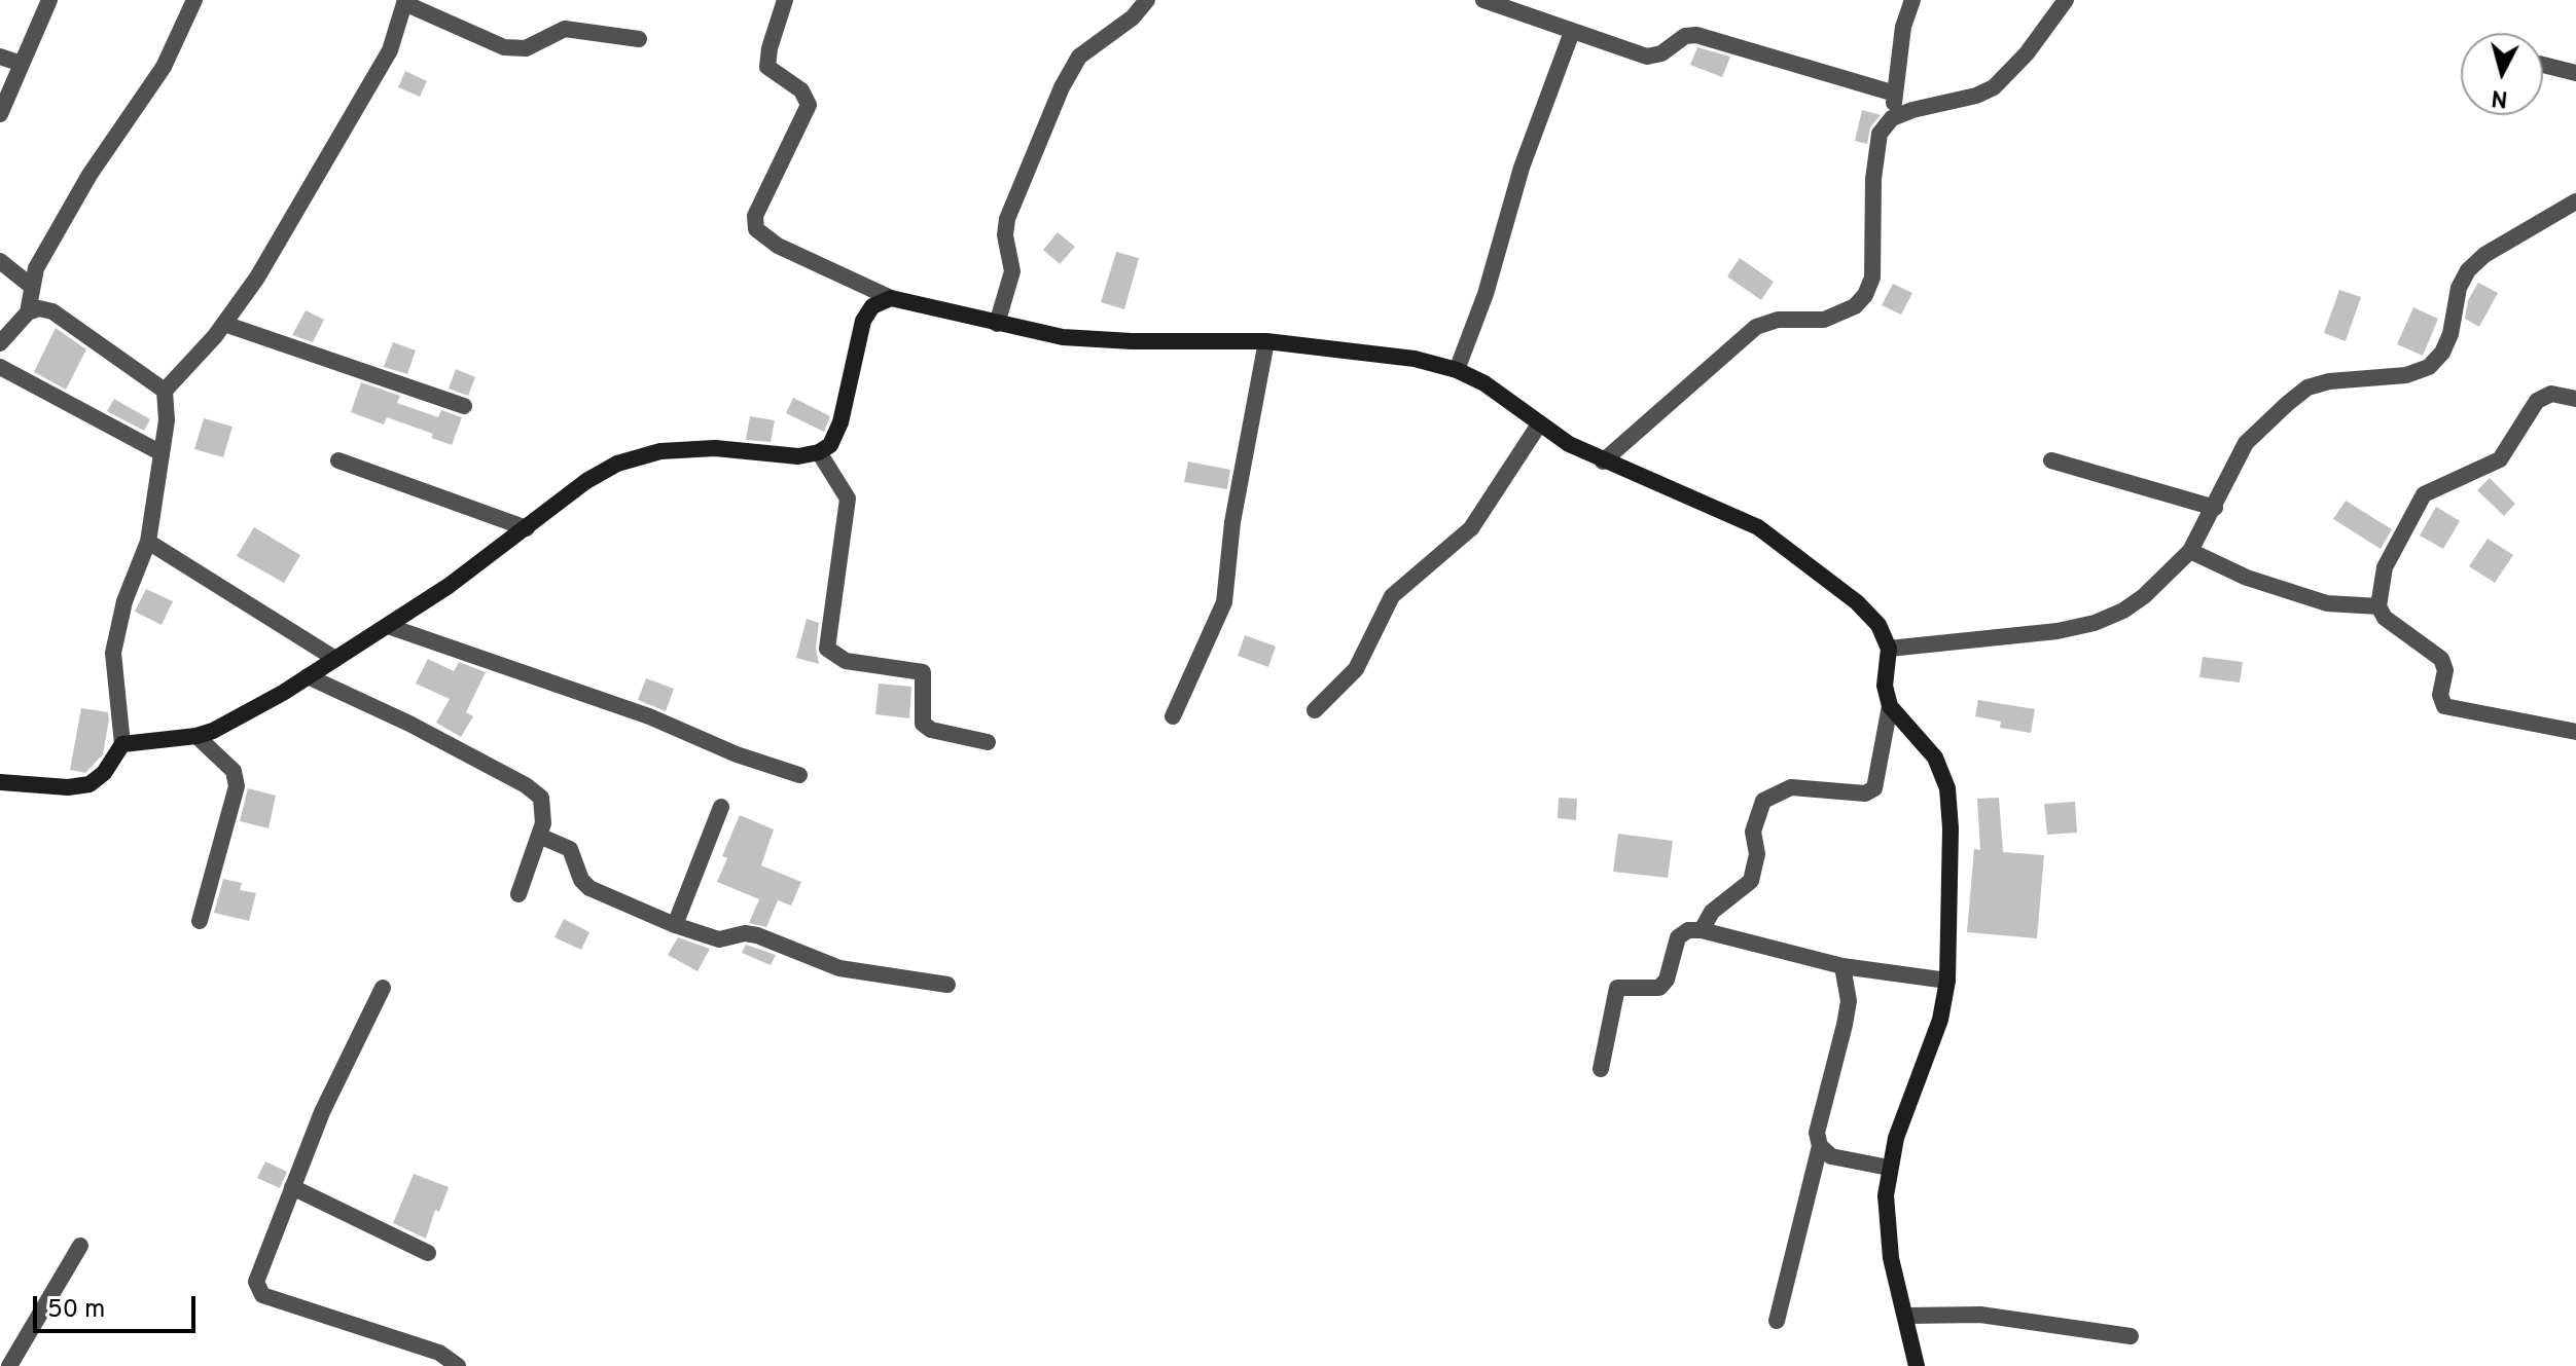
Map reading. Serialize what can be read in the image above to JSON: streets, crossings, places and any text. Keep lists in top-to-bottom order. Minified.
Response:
{"scale_bar":"50 m","north":"bottom"}
